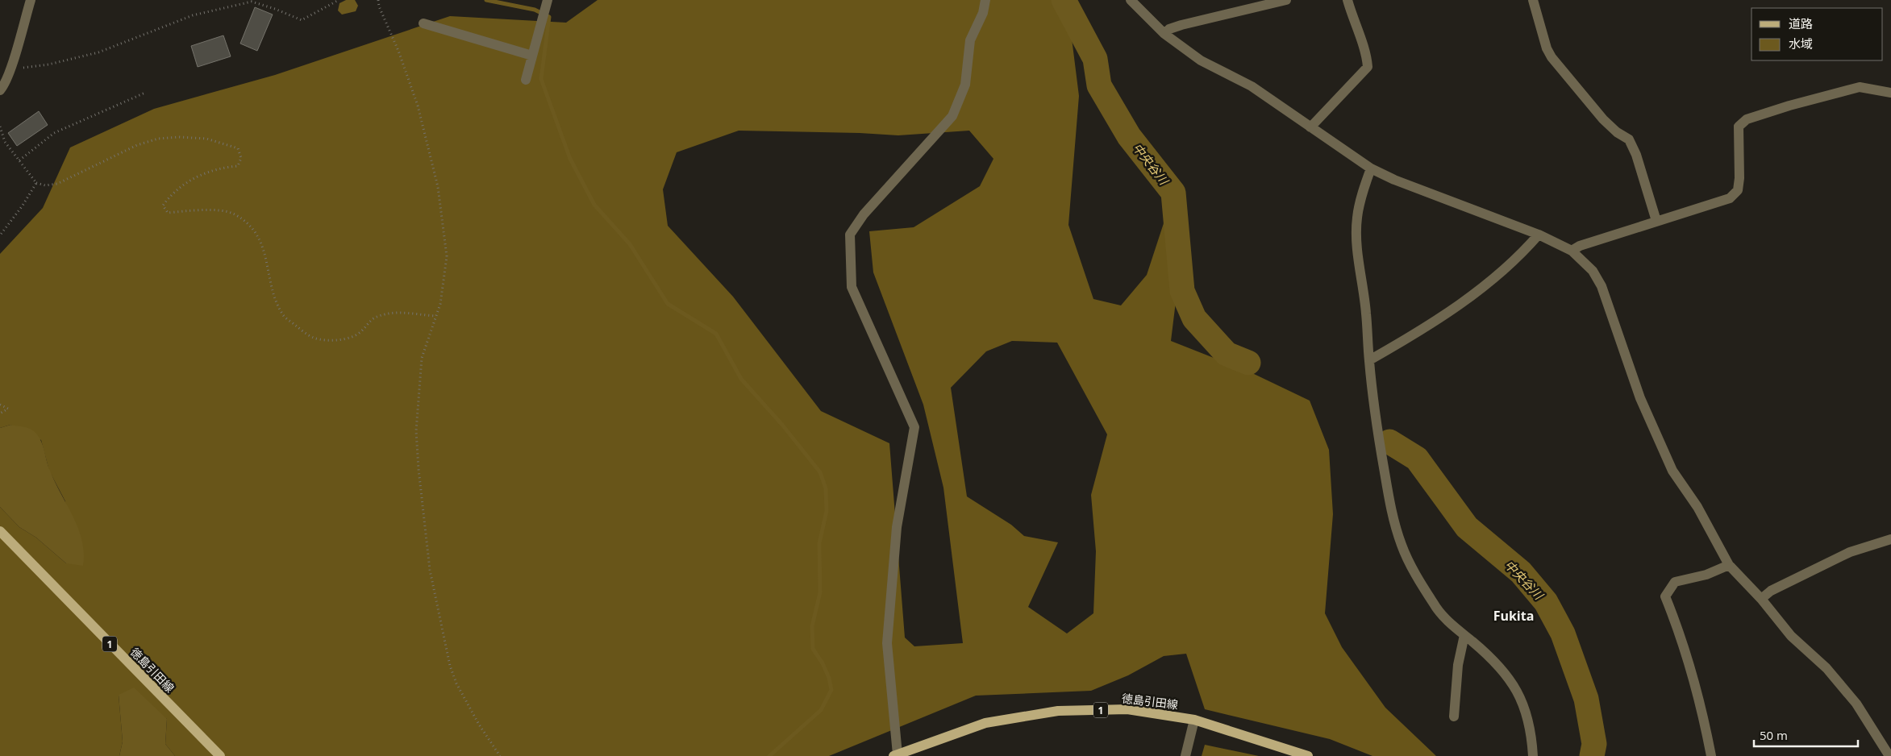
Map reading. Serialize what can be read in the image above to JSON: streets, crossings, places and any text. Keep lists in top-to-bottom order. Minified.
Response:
{"streets":{"main road":["1","徳島引田線"]},"districts":["Fukita"],"water":["中央谷川"],"legend":["道路","水域"],"scale_bar":"50 m"}
